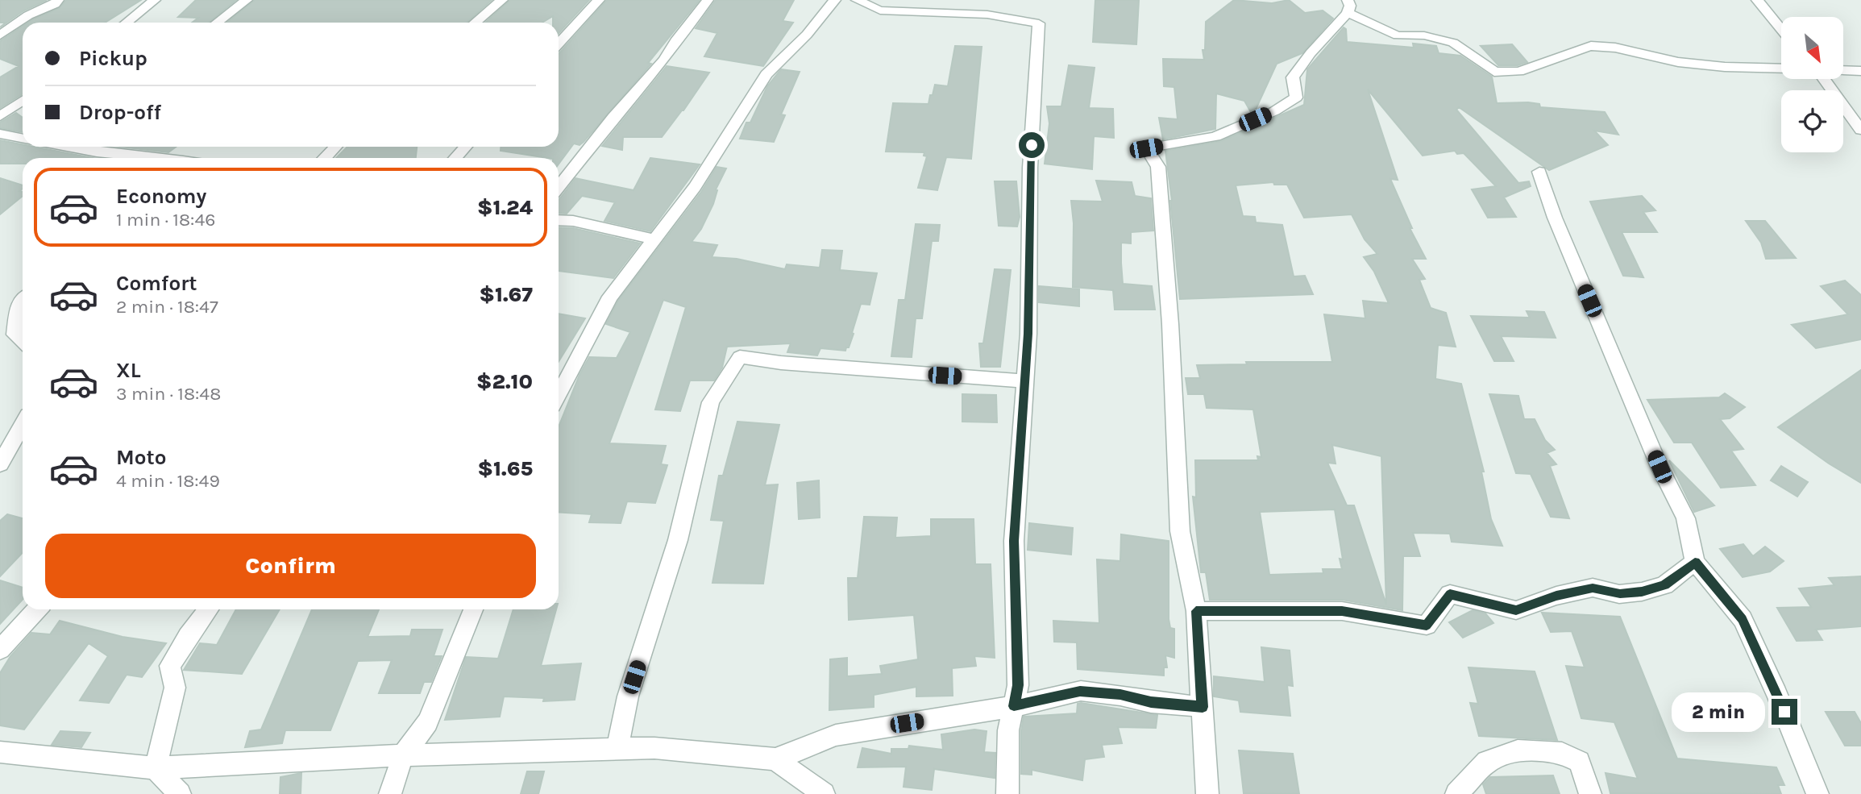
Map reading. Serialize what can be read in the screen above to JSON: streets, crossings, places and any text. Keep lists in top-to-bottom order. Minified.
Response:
{"north":"bottom right","page":{"banner":["Pickup","Drop-off"],"list":[{"name":"Economy","note":"1 min · 18:46","value":"$1.24"},{"name":"Comfort","note":"2 min · 18:47","value":"$1.67"},{"name":"XL","note":"3 min · 18:48","value":"$2.10"},{"name":"Moto","note":"4 min · 18:49","value":"$1.65"}],"buttons":"Confirm","bubble":"2 min"}}
